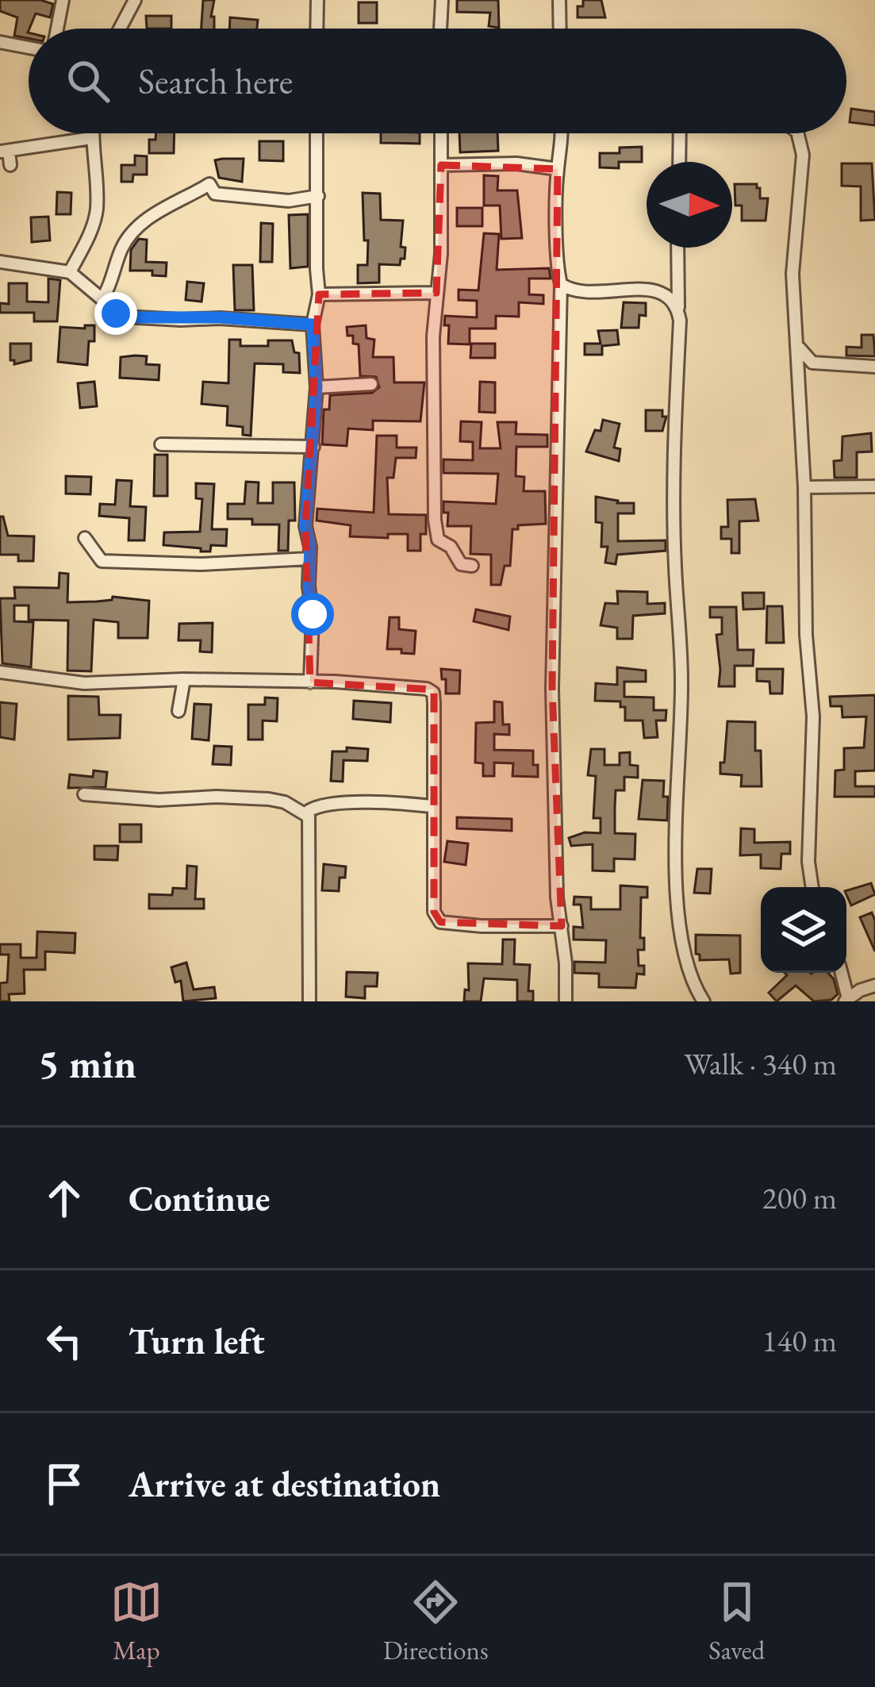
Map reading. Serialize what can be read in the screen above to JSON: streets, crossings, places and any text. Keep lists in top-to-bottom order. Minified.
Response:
{"north":"right","page":{"search":"Search here","heading":["5 min","Walk · 340 m"],"list":[["Continue","200 m"],["Turn left","140 m"],"Arrive at destination"],"nav":["Map","Directions","Saved"]}}
